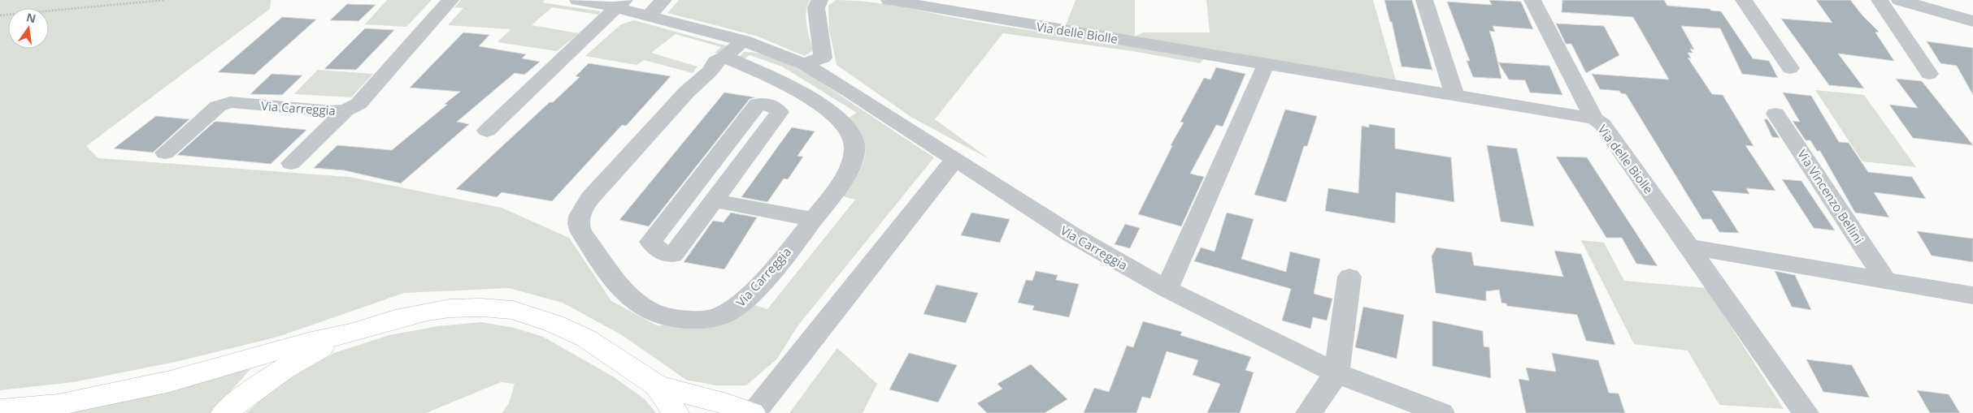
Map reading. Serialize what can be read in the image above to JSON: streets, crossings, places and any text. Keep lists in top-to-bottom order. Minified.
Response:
{"streets":{"street":["Via delle Biolle","Via Carreggia","Via Vincenzo Bellini"]},"north":"top"}
